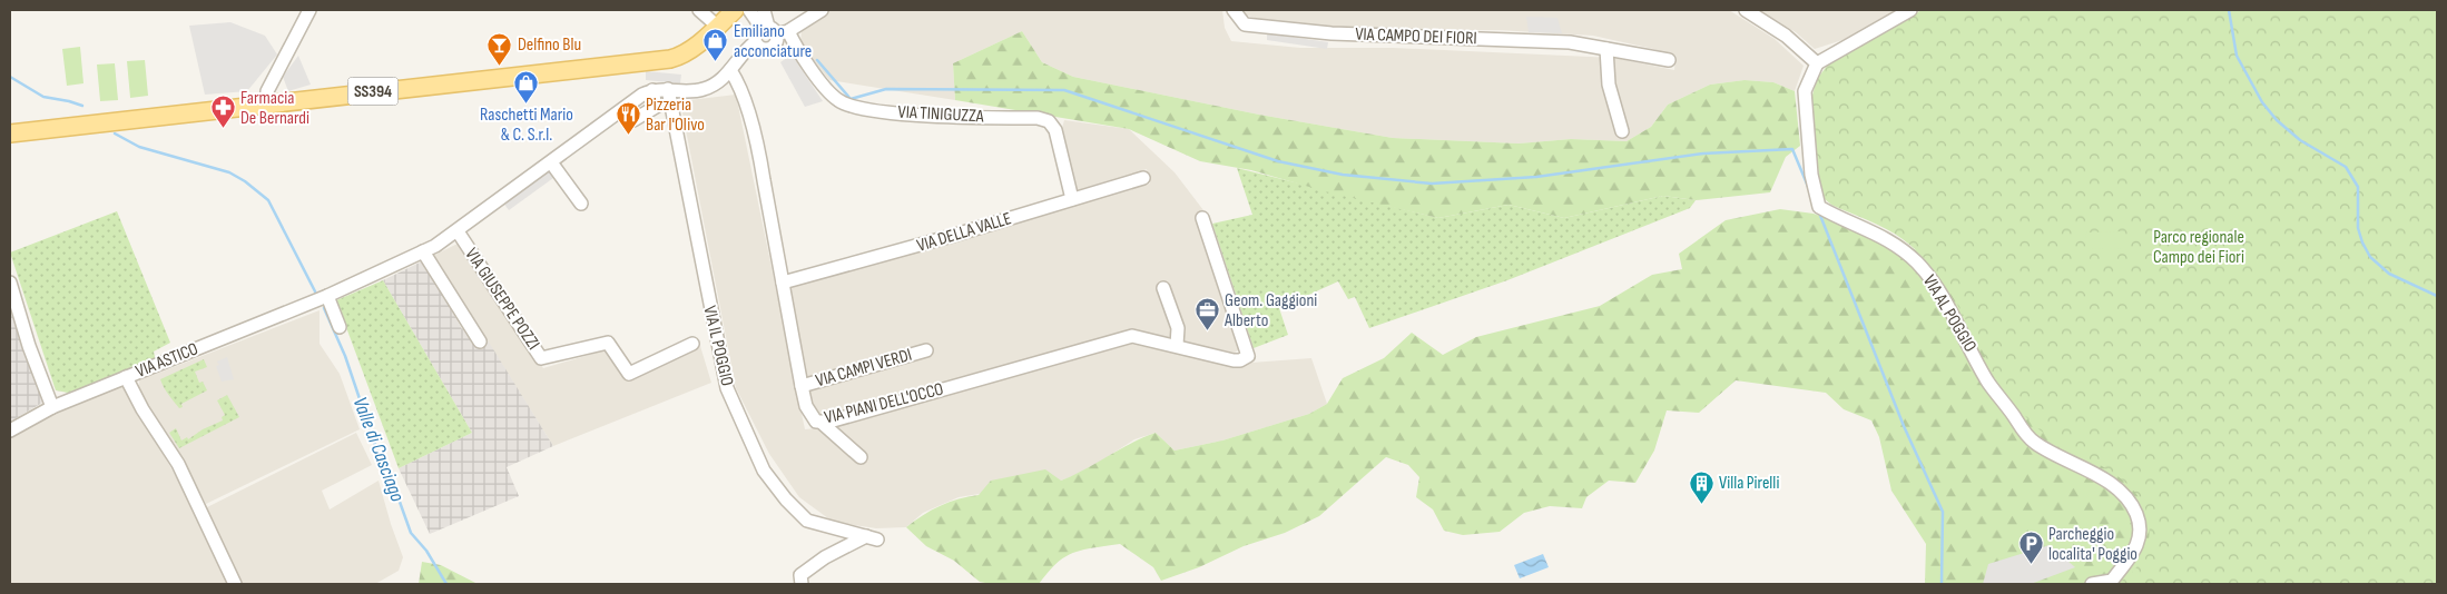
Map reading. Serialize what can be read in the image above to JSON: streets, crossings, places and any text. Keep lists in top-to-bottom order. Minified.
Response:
{"streets":{"main road":["SS394"],"street":["VIA CAMPO DEI FIORI","VIA TINIGUZZA","VIA DELLA VALLE","VIA GIUSEPPE POZZI","VIA AL POGGIO","VIA IL POGGIO","VIA ASTICO","VIA CAMPI VERDI","VIA PIANI DELL'OCCO"]},"crossings":[["VIA TINIGUZZA","VIA DELLA VALLE"],["VIA DELLA VALLE","VIA PIANI DELL'OCCO"],["VIA GIUSEPPE POZZI","VIA IL POGGIO"],["VIA GIUSEPPE POZZI","VIA ASTICO"],["VIA CAMPI VERDI","VIA PIANI DELL'OCCO"]],"water":["Valle di Casciago"],"parks":["Parco regionale Campo dei Fiori"],"places":{"shop":["Emiliano acconciature","Raschetti Mario & C. S.r.l."],"bar":["Delfino Blu"],"pharmacy":["Farmacia De Bernardi"],"restaurant":["Pizzeria Bar l'Olivo"],"office":["Geom. Gaggioni Alberto"],"building":["Villa Pirelli"],"parking":["Parcheggio localita' Poggio"]}}
